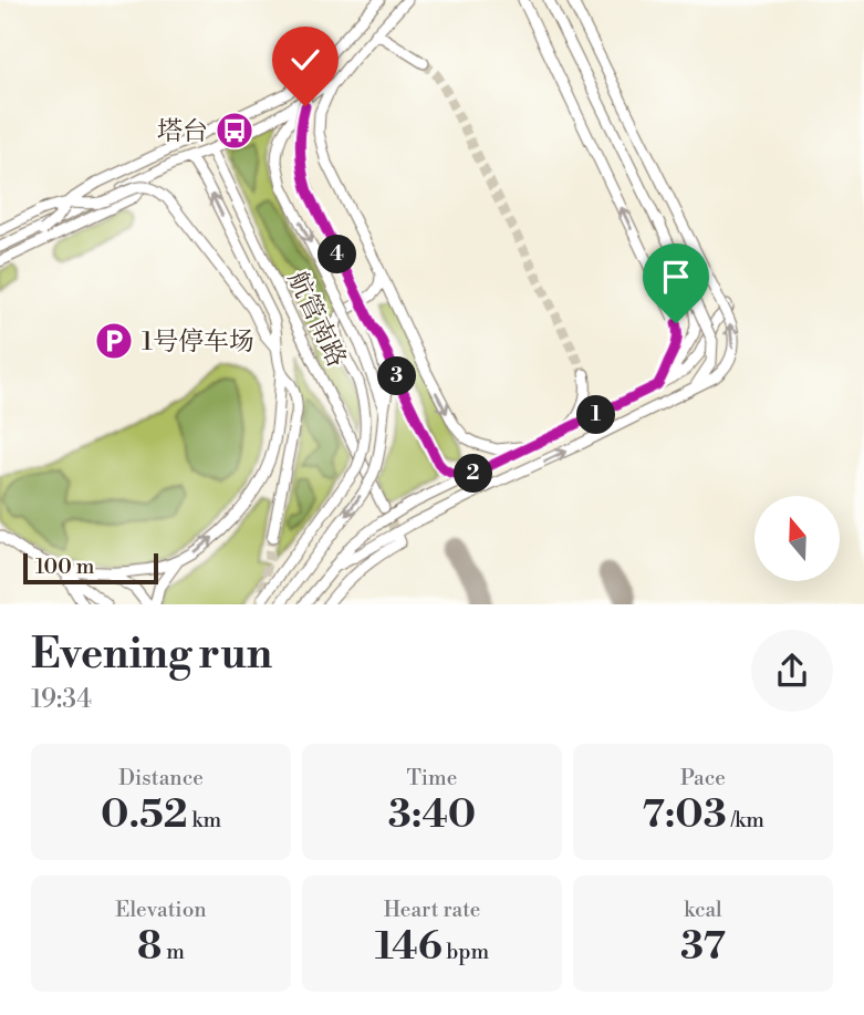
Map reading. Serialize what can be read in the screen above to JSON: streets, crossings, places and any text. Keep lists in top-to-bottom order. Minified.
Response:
{"streets":{"street":["航管南路"]},"places":{"bus stop":["塔台"],"parking":["1号停车场"]},"scale_bar":"100 m","north":"top","page":{"pins":["4","3","1","2"],"scale":"100 m","heading":["Evening run","19:34"],"stats":[["Distance","0.52 km"],["Time","3:40"],["Pace","7:03 /km"],["Elevation","8 m"],["Heart rate","146 bpm"],["kcal","37"]]}}
